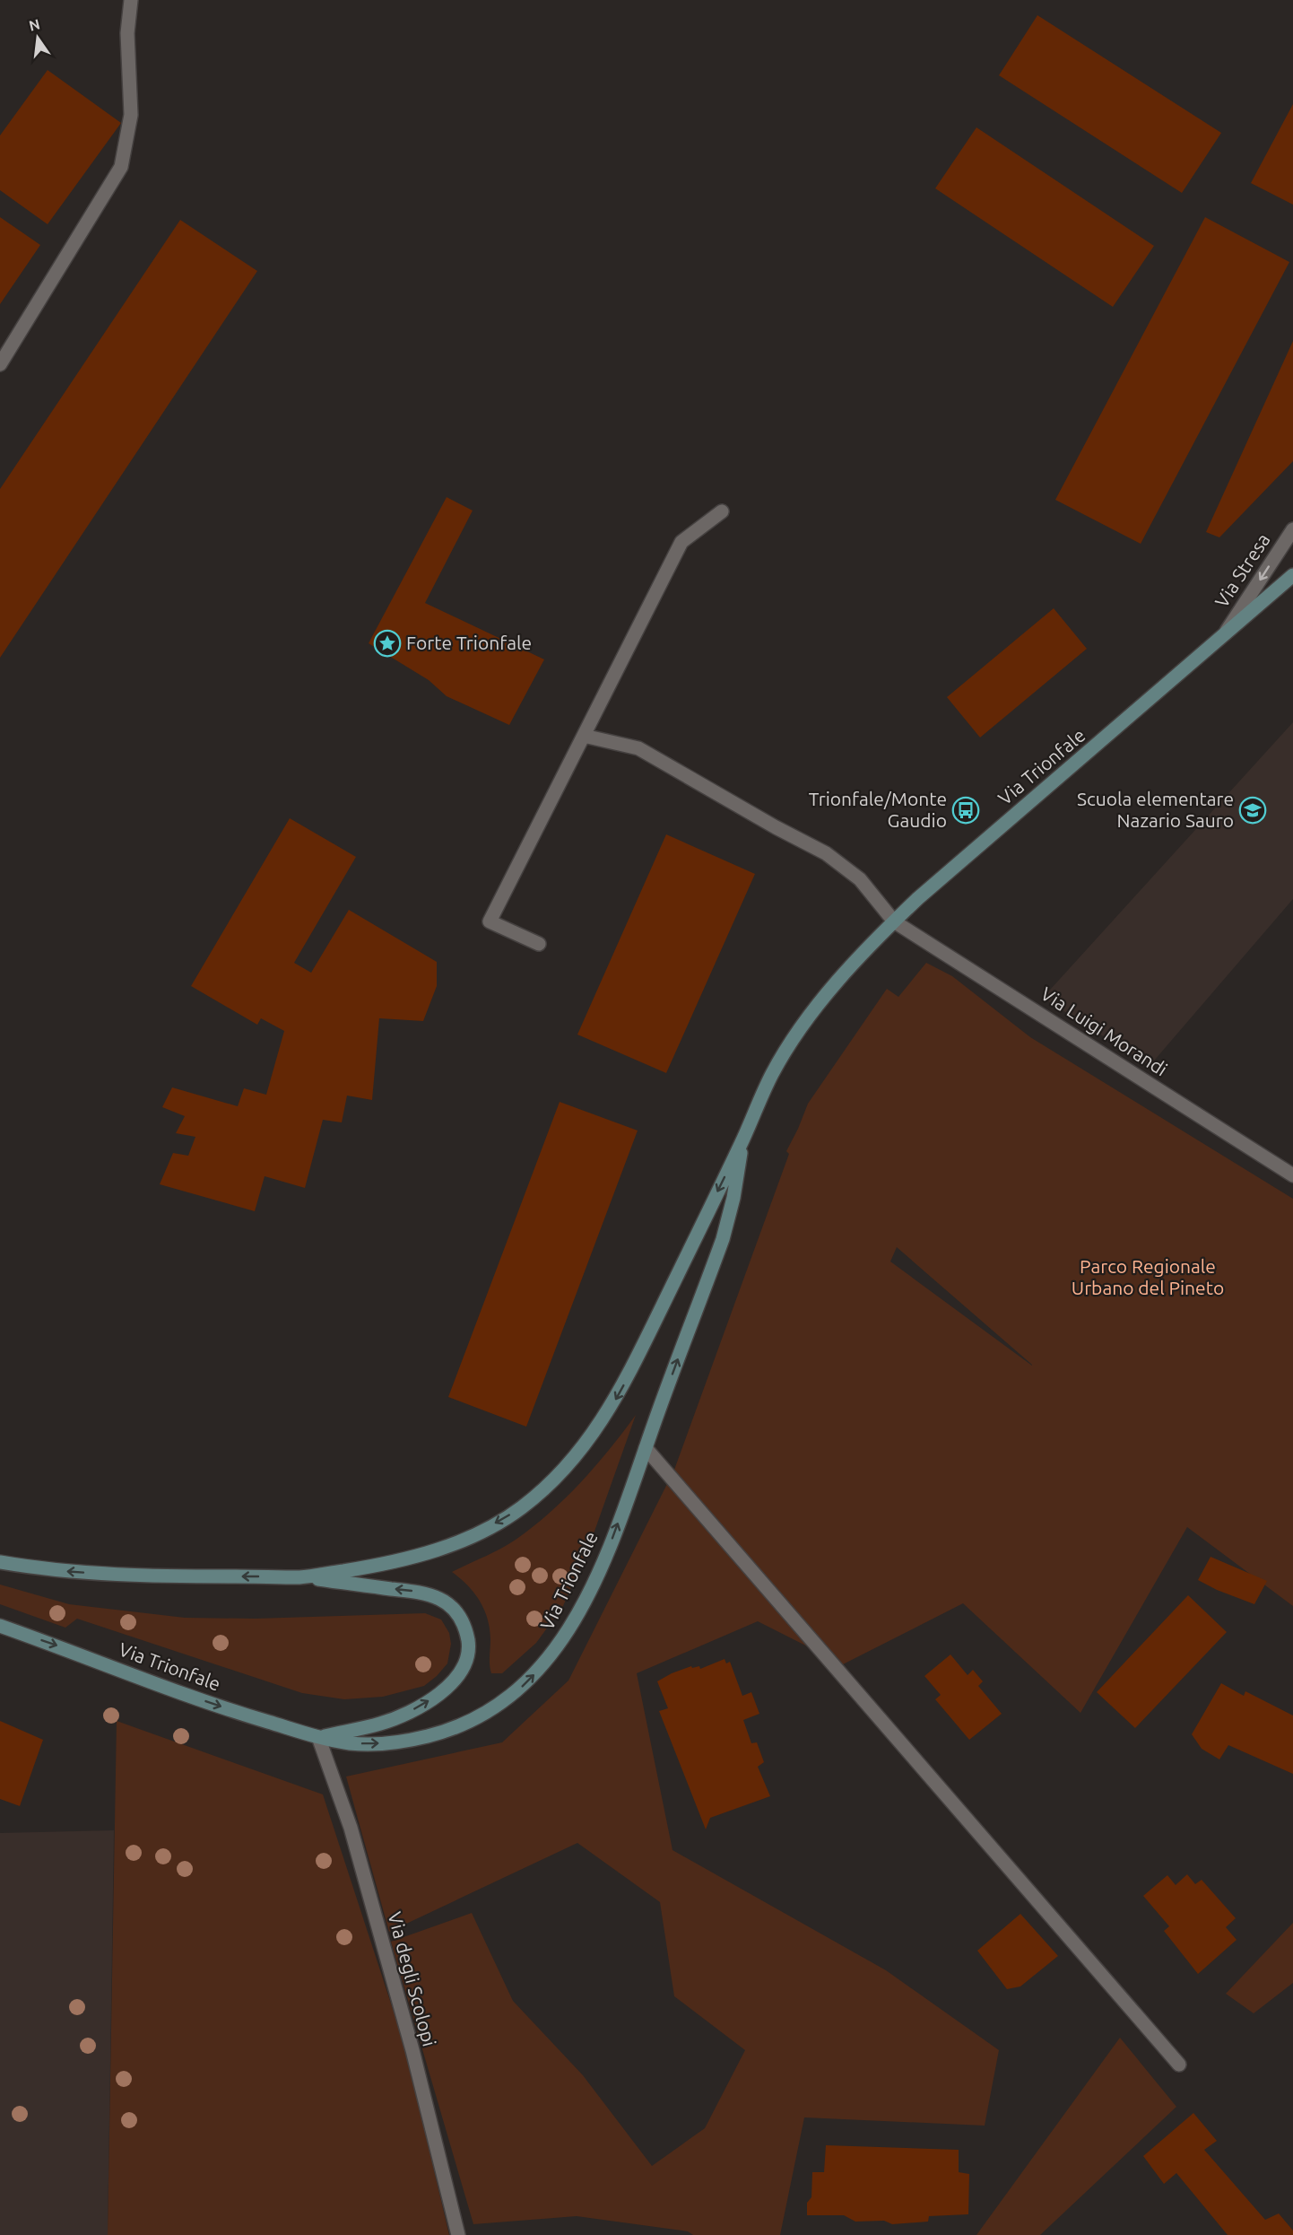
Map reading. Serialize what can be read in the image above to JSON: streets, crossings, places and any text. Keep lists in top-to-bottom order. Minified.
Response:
{"streets":{"main road":["Via Trionfale"],"street":["Via Stresa","Via Luigi Morandi","Via degli Scolopi"]},"crossings":[["Via Stresa","Via Trionfale"],["Via Trionfale","Via Luigi Morandi"],["Via Trionfale","Via degli Scolopi"]],"one_way":["Via Stresa"],"parks":["Parco Regionale Urbano del Pineto"],"places":{"place":["Forte Trionfale"],"bus stop":["Trionfale/Monte Gaudio"],"school or university":["Scuola elementare Nazario Sauro"]},"north":"top"}
